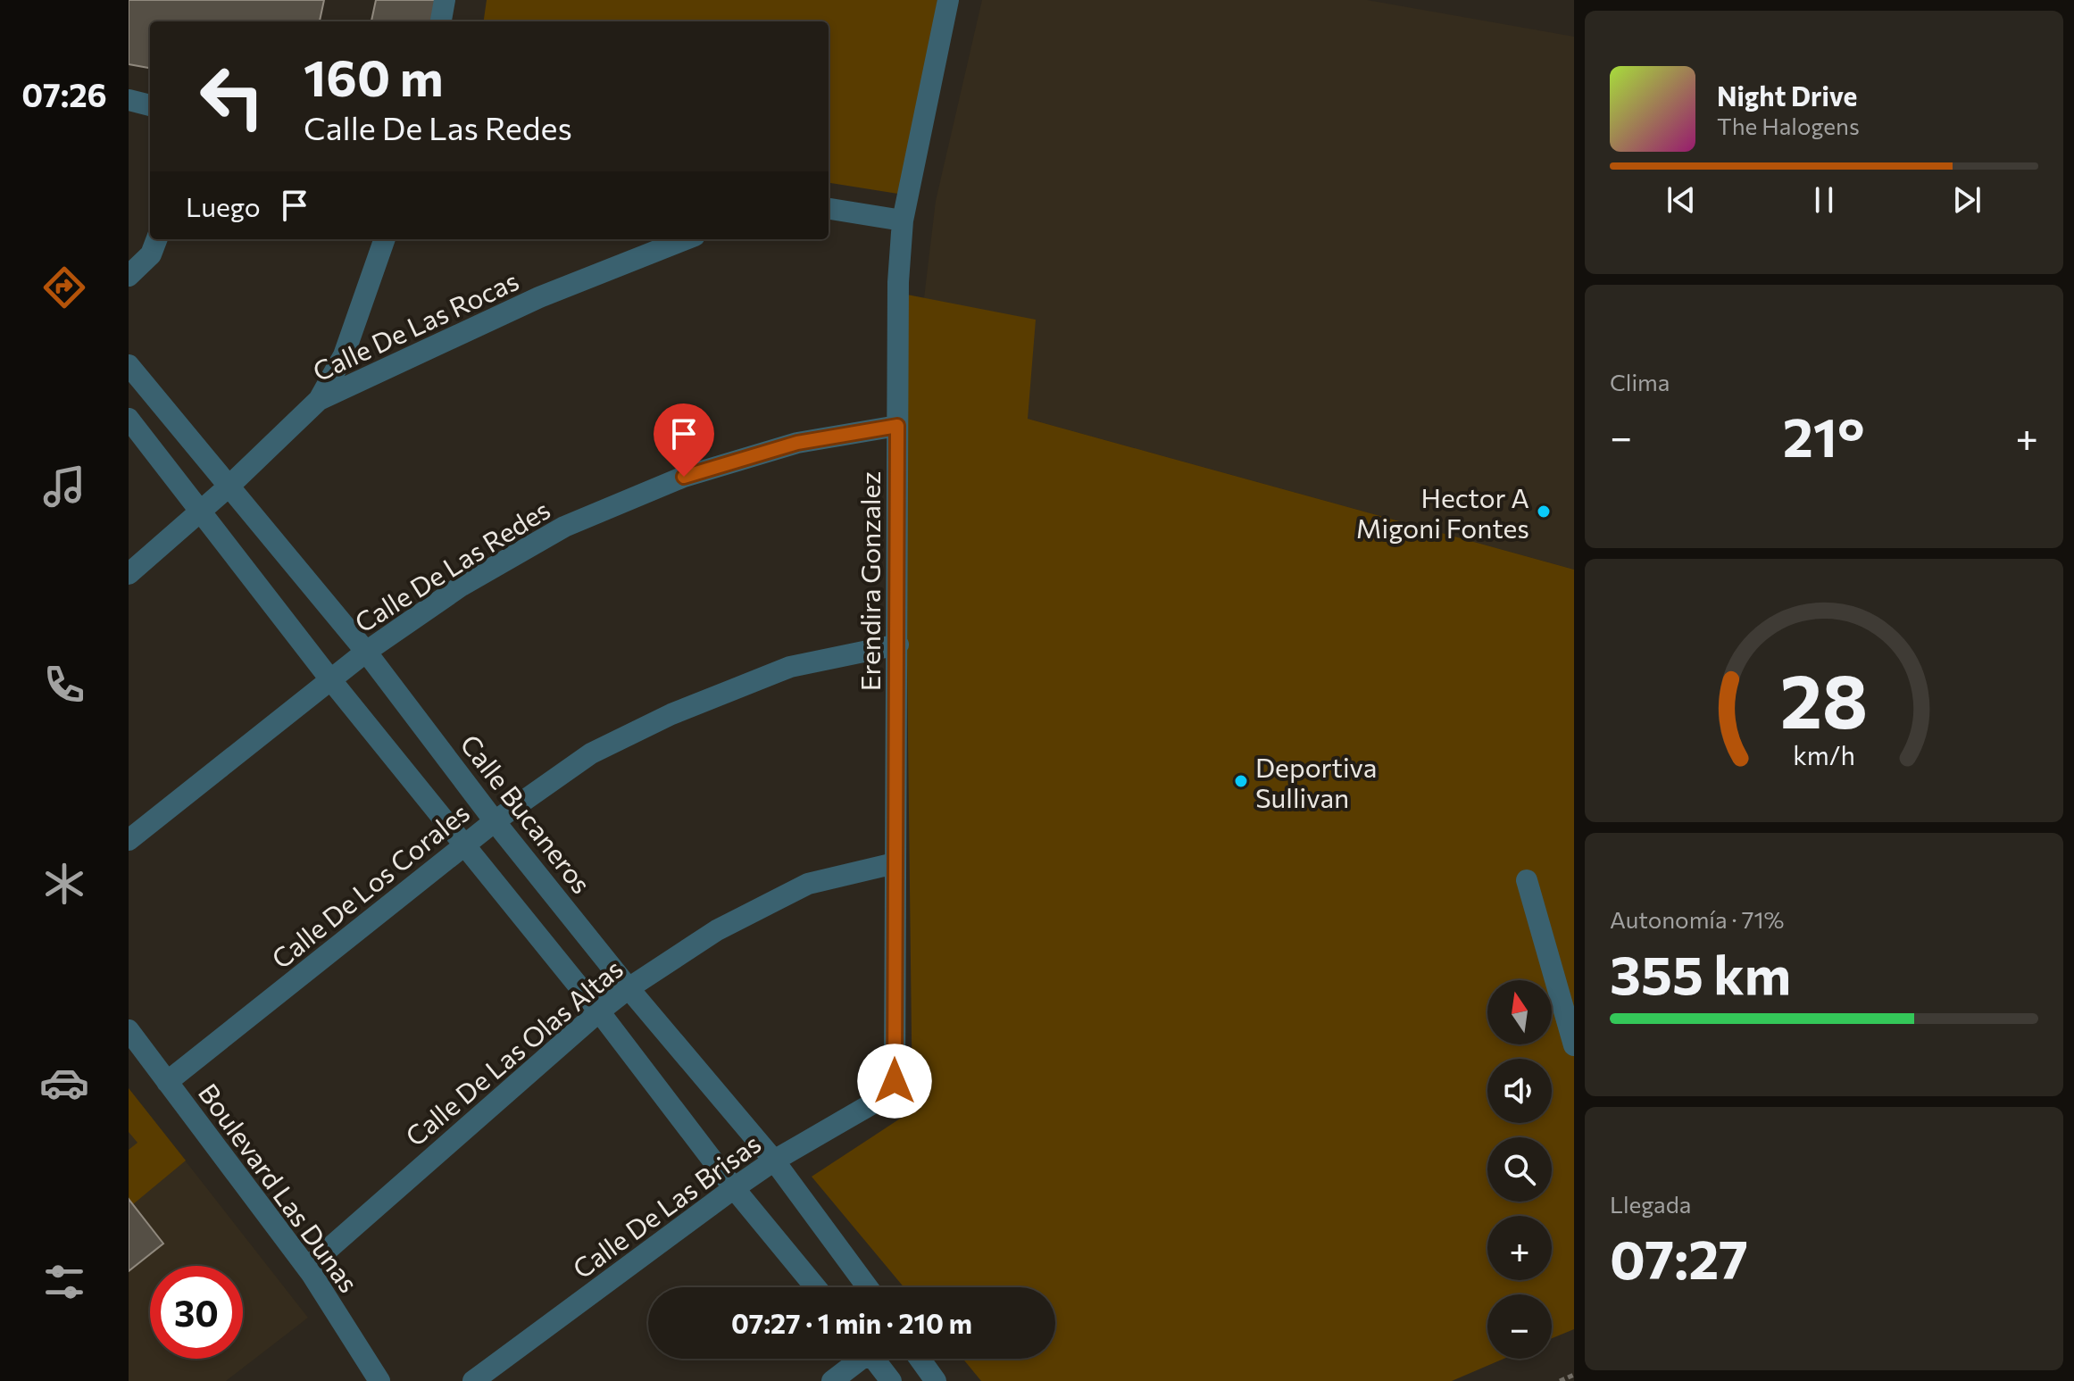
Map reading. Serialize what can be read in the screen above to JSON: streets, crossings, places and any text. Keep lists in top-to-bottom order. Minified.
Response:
{"streets":{"street":["Calle De Las Rocas","Calle De Las Redes","Erendira Gonzalez","Calle Bucaneros","Calle De Los Corales","Calle De Las Olas Altas","Boulevard Las Dunas","Calle De Las Brisas"]},"crossings":[["Calle De Las Rocas","Calle Bucaneros"],["Calle De Las Redes","Erendira Gonzalez"],["Calle De Las Redes","Calle Bucaneros"],["Erendira Gonzalez","Calle De Los Corales"],["Erendira Gonzalez","Calle De Las Olas Altas"],["Erendira Gonzalez","Calle De Las Brisas"],["Calle Bucaneros","Calle De Los Corales"],["Calle Bucaneros","Calle De Las Olas Altas"],["Calle Bucaneros","Calle De Las Brisas"],["Calle De Los Corales","Boulevard Las Dunas"],["Calle De Las Olas Altas","Boulevard Las Dunas"]],"places":["Hector A Migoni Fontes","Deportiva Sullivan"],"north":"top","page":{"tabs":"07:26","turn":["160 m","Calle De Las Redes"],"song":["Night Drive","The Halogens"],"then":"Luego","tile":["Clima",["Autonomía · 71%","355 km"],["Llegada","07:27"]],"heat":["−","21°","+"],"map_buttons":["+","−"],"limit":"30","trip":"07:27 · 1 min · 210 m","gauge":["28","km/h"]}}
